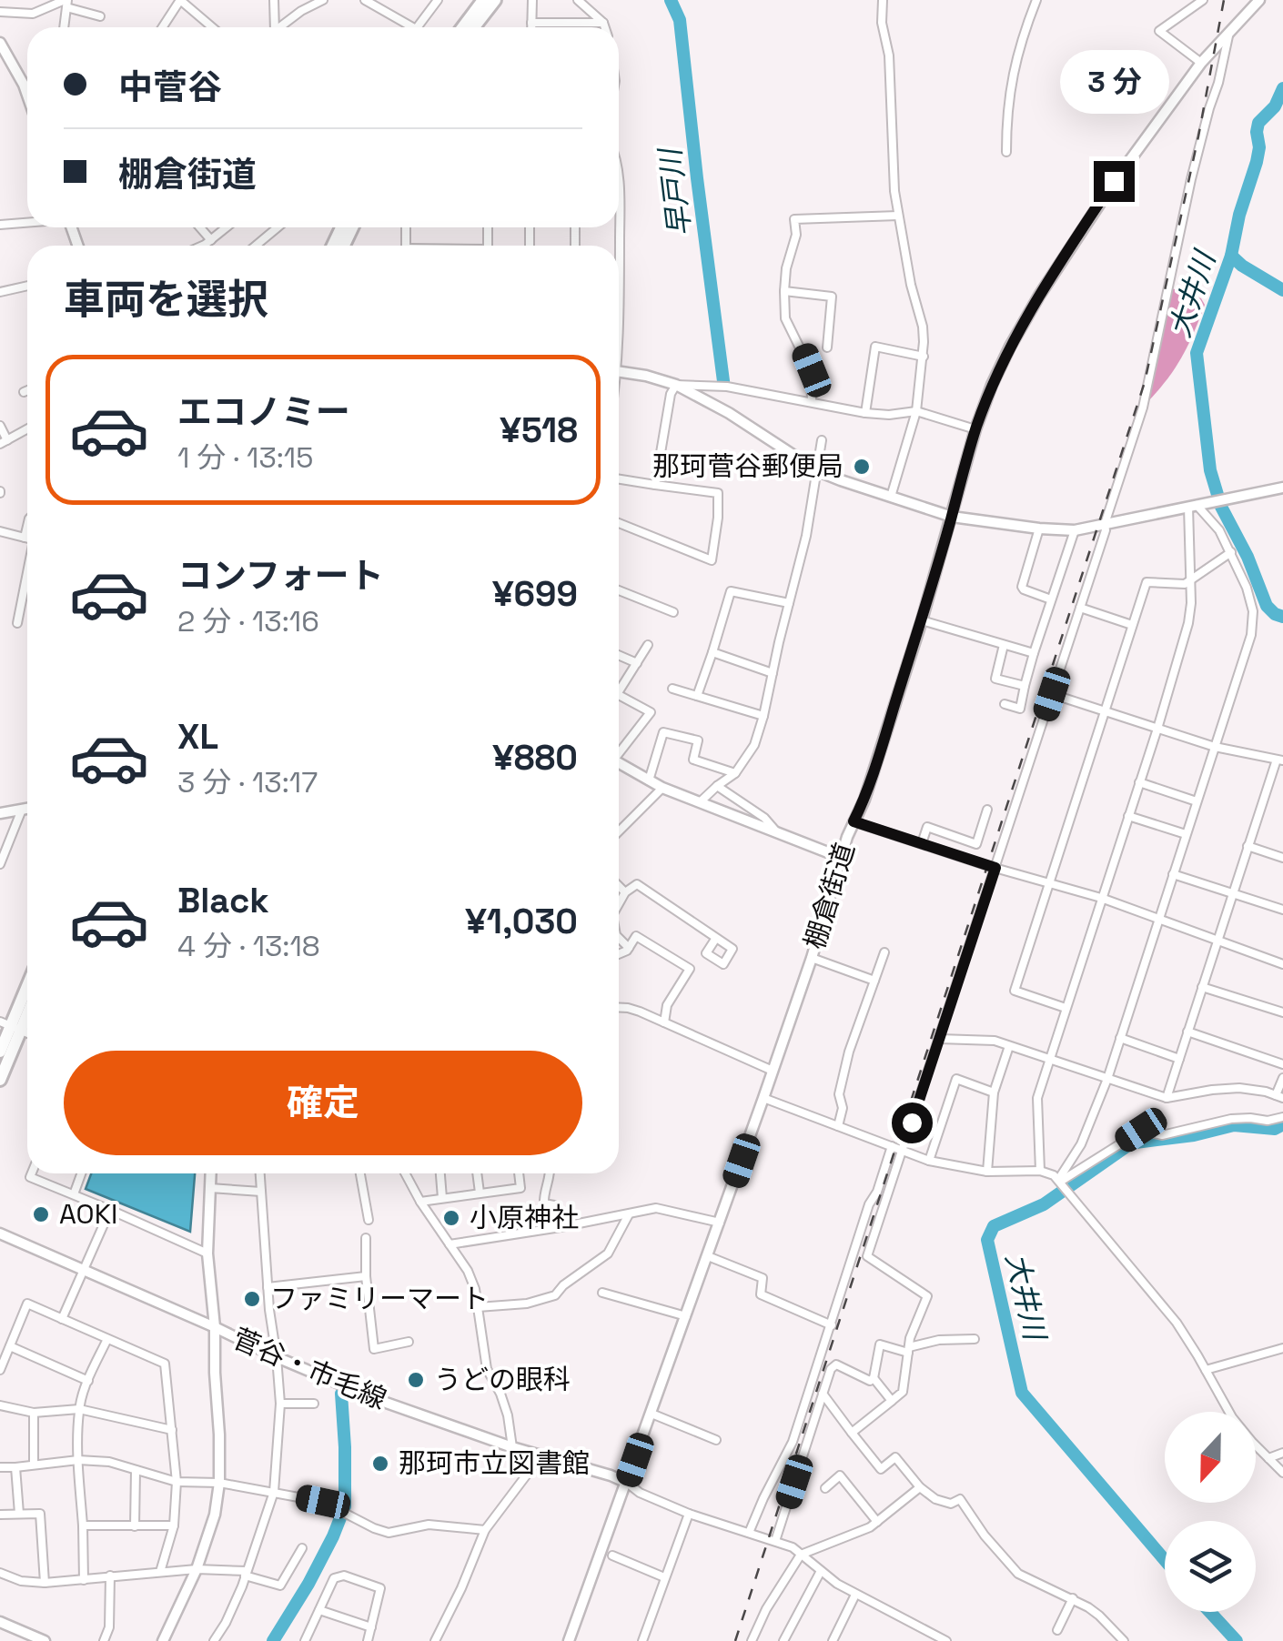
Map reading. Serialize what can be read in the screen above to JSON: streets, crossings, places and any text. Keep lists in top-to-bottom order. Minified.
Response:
{"streets":{"street":["棚倉街道","菅谷・市毛線"]},"crossings":[["棚倉街道","菅谷・市毛線"]],"water":["早戸川","大井川"],"places":["那珂菅谷郵便局","AOKI","小原神社","ファミリーマート","うどの眼科","那珂市立図書館"],"north":"bottom","page":{"banner":["中菅谷","棚倉街道"],"bubble":"3 分","heading":"車両を選択","list":[{"name":"エコノミー","note":"1 分 · 13:15","value":"¥518"},{"name":"コンフォート","note":"2 分 · 13:16","value":"¥699"},{"name":"XL","note":"3 分 · 13:17","value":"¥880"},{"name":"Black","note":"4 分 · 13:18","value":"¥1,030"}],"buttons":"確定"}}
